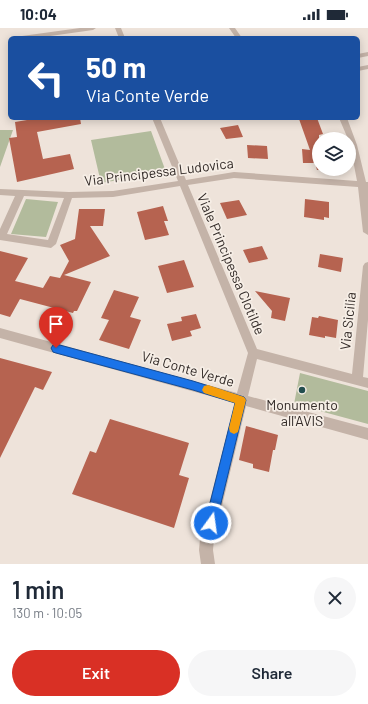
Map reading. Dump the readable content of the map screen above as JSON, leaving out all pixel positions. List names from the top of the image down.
{
  "streets": {
    "street": [
      "Via Principessa Ludovica",
      "Viale Principessa Clotilde",
      "Via Sicilia",
      "Via Conte Verde"
    ]
  },
  "crossings": [
    ["Via Principessa Ludovica", "Viale Principessa Clotilde"]
  ],
  "places": ["Monumento all'AVIS"],
  "page": {
    "status": "10:04",
    "turn": ["50 m", "Via Conte Verde"],
    "heading": ["1 min", "130 m · 10:05"],
    "buttons": ["Exit", "Share"]
  }
}
